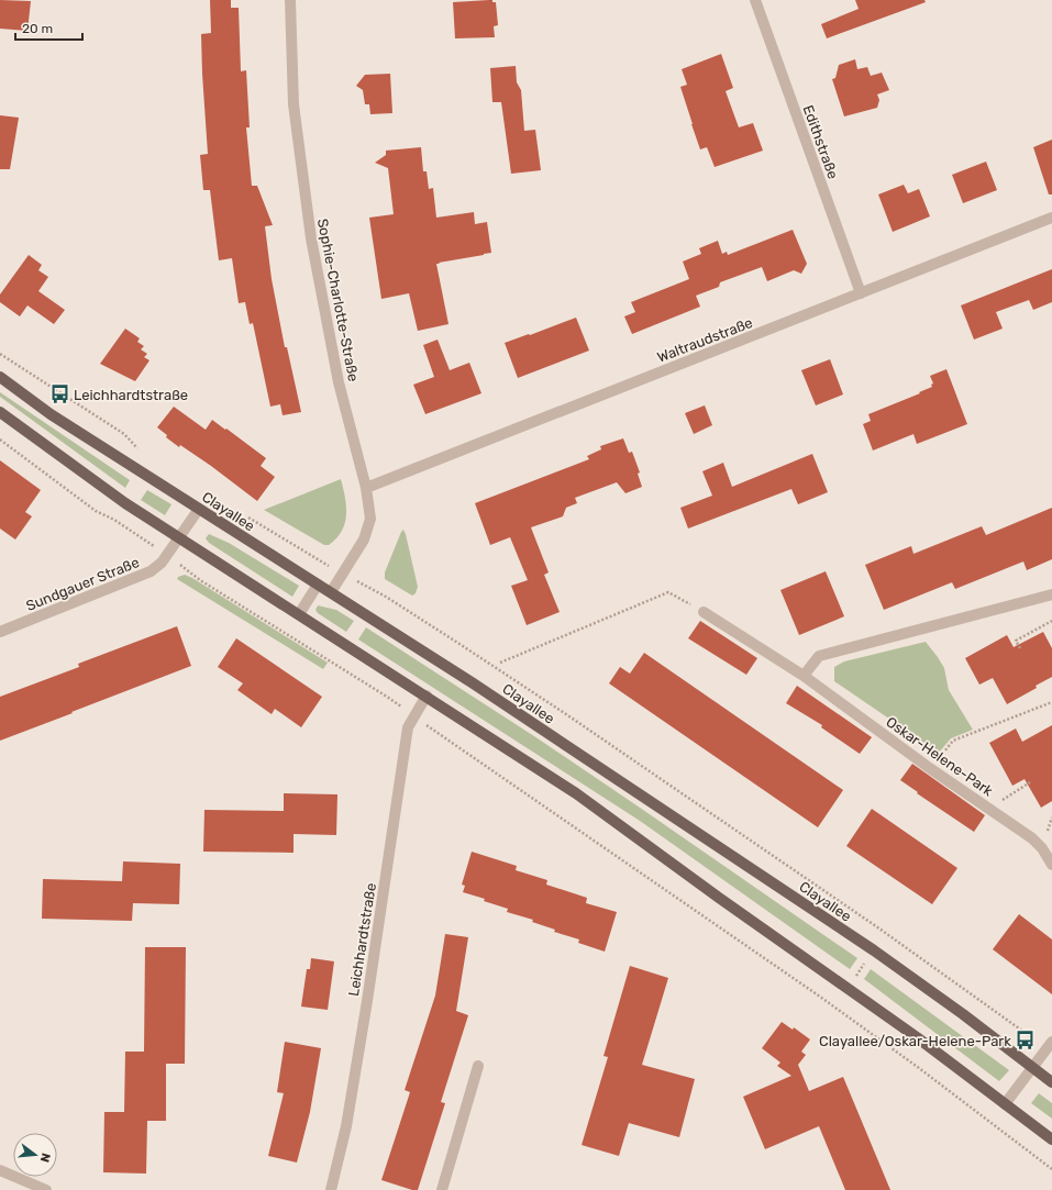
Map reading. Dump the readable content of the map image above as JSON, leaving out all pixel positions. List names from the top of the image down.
{
  "streets": {
    "main road": ["Clayallee"],
    "street": [
      "Edithstraße",
      "Sophie-Charlotte-Straße",
      "Waltraudstraße",
      "Sundgauer Straße",
      "Oskar-Helene-Park",
      "Leichhardtstraße"
    ]
  },
  "crossings": [
    ["Edithstraße", "Waltraudstraße"],
    ["Sophie-Charlotte-Straße", "Waltraudstraße"],
    ["Sophie-Charlotte-Straße", "Clayallee"],
    ["Clayallee", "Sundgauer Straße"]
  ],
  "places": {
    "bus stop": ["Leichhardtstraße", "Clayallee/Oskar-Helene-Park"]
  },
  "scale_bar": "20 m",
  "north": "right"
}
